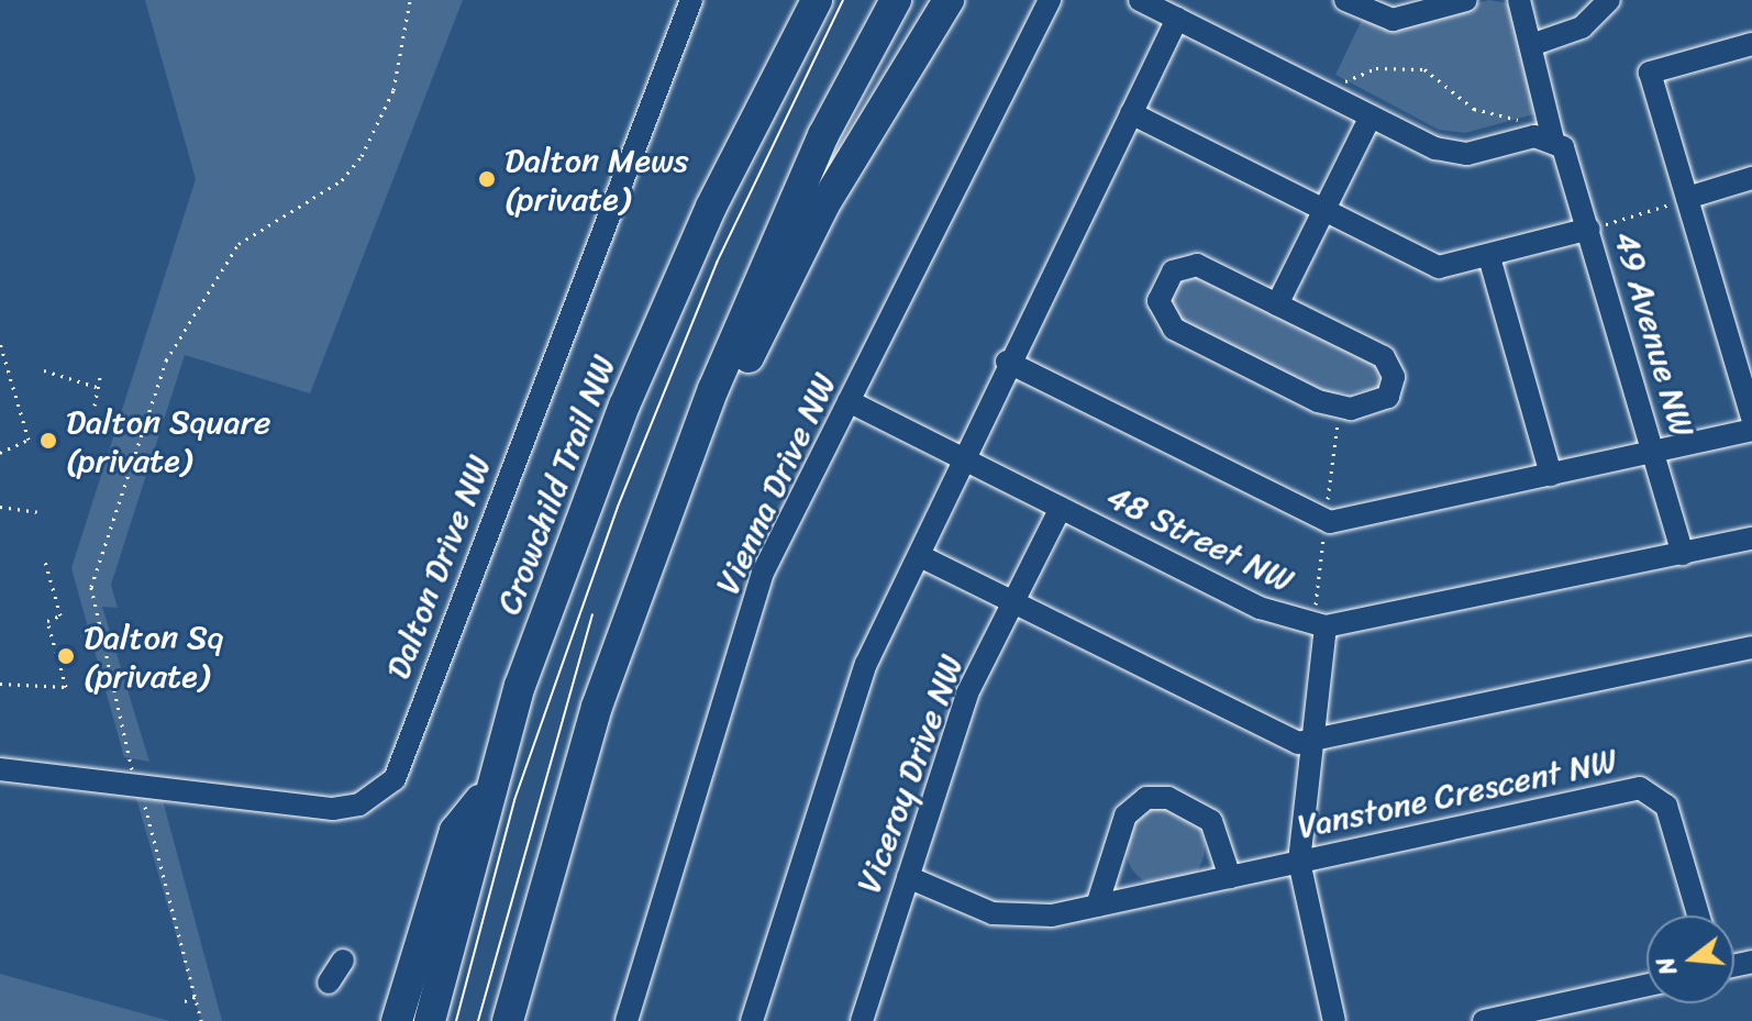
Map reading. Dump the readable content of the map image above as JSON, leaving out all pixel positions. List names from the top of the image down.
{
  "streets": {
    "highway": ["Crowchild Trail NW"],
    "street": [
      "49 Avenue NW",
      "Vienna Drive NW",
      "48 Street NW",
      "Dalton Drive NW",
      "Viceroy Drive NW",
      "Vanstone Crescent NW"
    ]
  },
  "crossings": [
    ["49 Avenue NW", "48 Street NW"],
    ["Vienna Drive NW", "48 Street NW"],
    ["48 Street NW", "Viceroy Drive NW"],
    ["Viceroy Drive NW", "Vanstone Crescent NW"]
  ],
  "places": ["Dalton Mews (private)", "Dalton Square (private)", "Dalton Sq (private)"],
  "north": "left"
}
